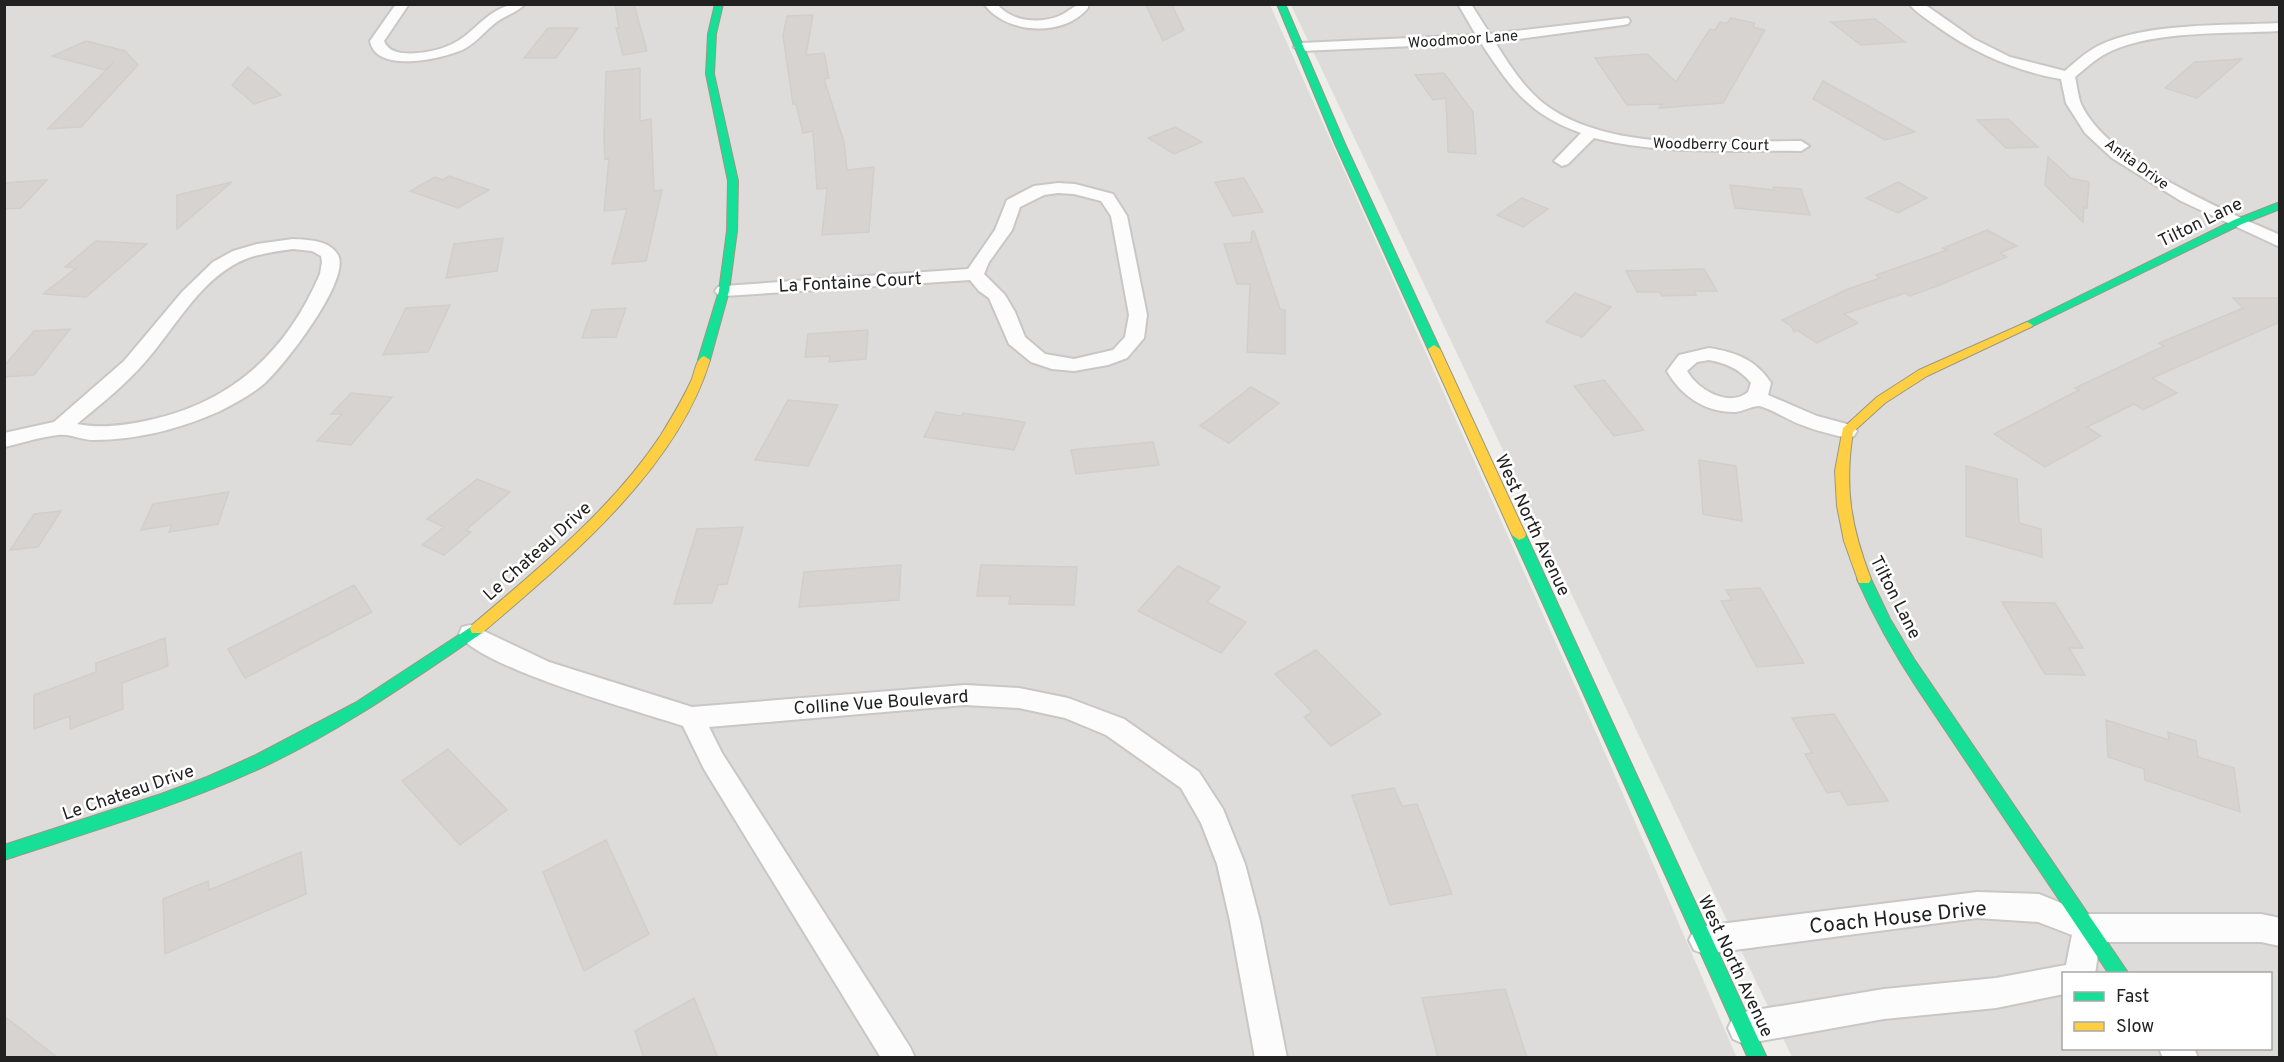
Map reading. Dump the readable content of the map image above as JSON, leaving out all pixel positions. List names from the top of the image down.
{
  "streets": {
    "street": [
      "Woodmoor Lane",
      "Woodberry Court",
      "Anita Drive",
      "Tilton Lane",
      "La Fontaine Court",
      "West North Avenue",
      "Le Chateau Drive",
      "Colline Vue Boulevard",
      "Coach House Drive"
    ]
  },
  "crossings": [
    ["Woodmoor Lane", "Woodberry Court"],
    ["Woodmoor Lane", "West North Avenue"],
    ["Anita Drive", "Tilton Lane"],
    ["Tilton Lane", "Coach House Drive"],
    ["La Fontaine Court", "Le Chateau Drive"],
    ["West North Avenue", "Coach House Drive"],
    ["Le Chateau Drive", "Colline Vue Boulevard"]
  ],
  "legend": ["Fast", "Slow"]
}
